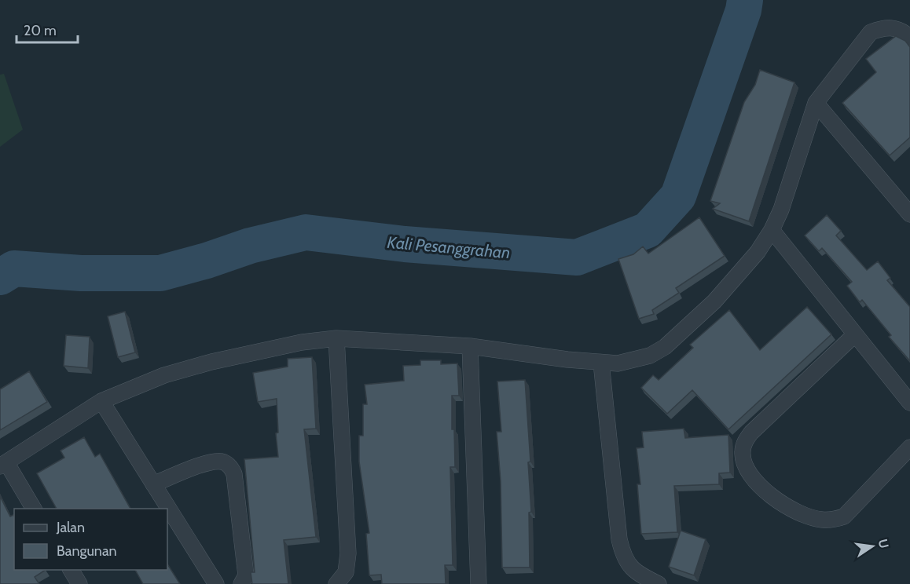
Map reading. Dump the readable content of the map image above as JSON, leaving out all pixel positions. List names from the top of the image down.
{
  "water": ["Kali Pesanggrahan"],
  "legend": ["Jalan", "Bangunan"],
  "scale_bar": "20 m",
  "north": "right"
}
